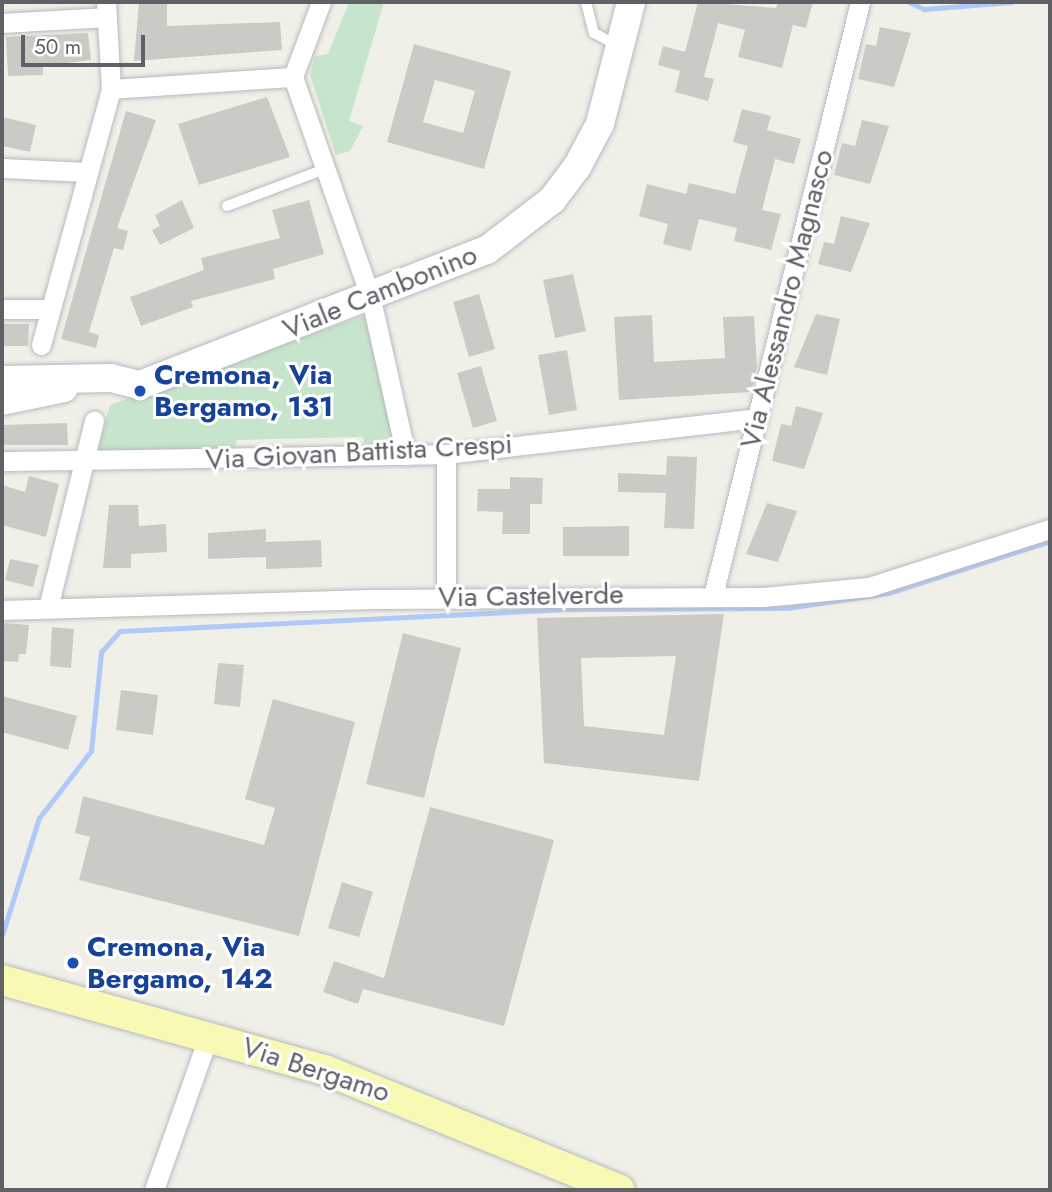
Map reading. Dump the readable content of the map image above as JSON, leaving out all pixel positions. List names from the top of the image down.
{
  "streets": {
    "main road": ["Via Bergamo"],
    "street": [
      "Viale Cambonino",
      "Via Alessandro Magnasco",
      "Via Giovan Battista Crespi",
      "Via Castelverde"
    ]
  },
  "crossings": [
    ["Via Alessandro Magnasco", "Via Giovan Battista Crespi"],
    ["Via Alessandro Magnasco", "Via Castelverde"]
  ],
  "places": ["Cremona, Via Bergamo, 131", "Cremona, Via Bergamo, 142"],
  "scale_bar": "50 m"
}
